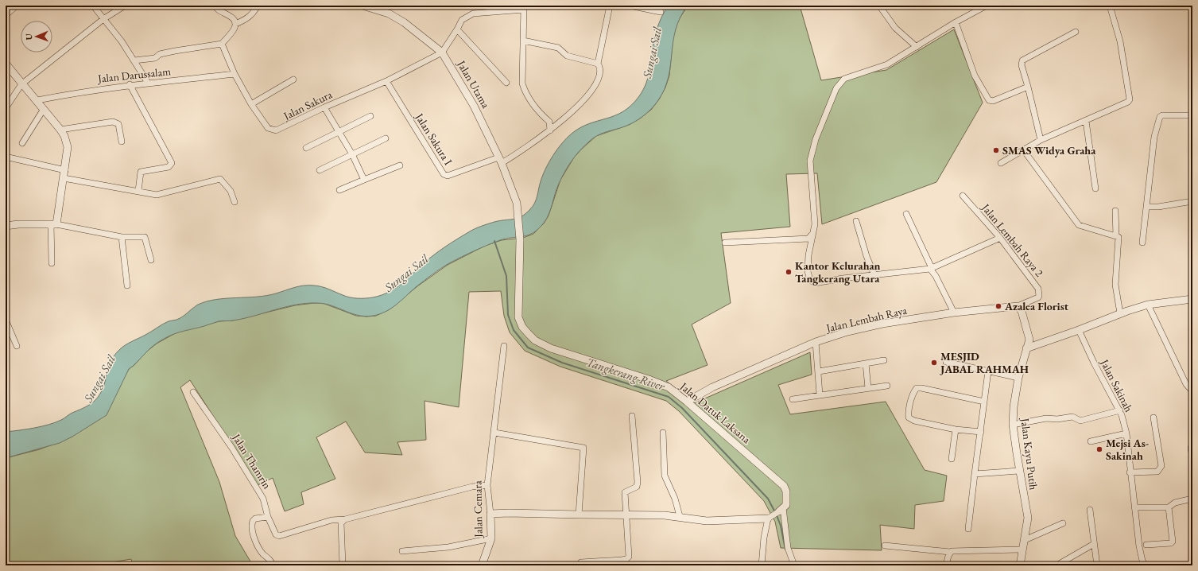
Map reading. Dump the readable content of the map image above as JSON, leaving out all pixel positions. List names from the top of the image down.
{
  "streets": {
    "street": [
      "Jalan Darussalam",
      "Jalan Utama",
      "Jalan Sakura",
      "Jalan Sakura I",
      "Jalan Lembah Raya 2",
      "Jalan Lembah Raya",
      "Jalan Sakinah",
      "Jalan Datuk Laksana",
      "Jalan Kayu Putih",
      "Jalan Thamrin",
      "Jalan Cemara"
    ]
  },
  "crossings": [
    ["Jalan Darussalam", "Jalan Sakura"],
    ["Jalan Utama", "Jalan Sakura"],
    ["Jalan Utama", "Jalan Sakura I"],
    ["Jalan Utama", "Jalan Datuk Laksana"],
    ["Jalan Sakura", "Jalan Sakura I"],
    ["Jalan Lembah Raya 2", "Jalan Lembah Raya"],
    ["Jalan Lembah Raya", "Jalan Datuk Laksana"],
    ["Jalan Thamrin", "Jalan Cemara"]
  ],
  "water": ["Sungai Sail", "Tangkerang River"],
  "places": [
    "SMAS Widya Graha",
    "Kantor Kelurahan Tangkerang Utara",
    "Azalea Florist",
    "MESJID JABAL RAHMAH",
    "Mejsi As- Sakinah"
  ],
  "north": "left"
}
